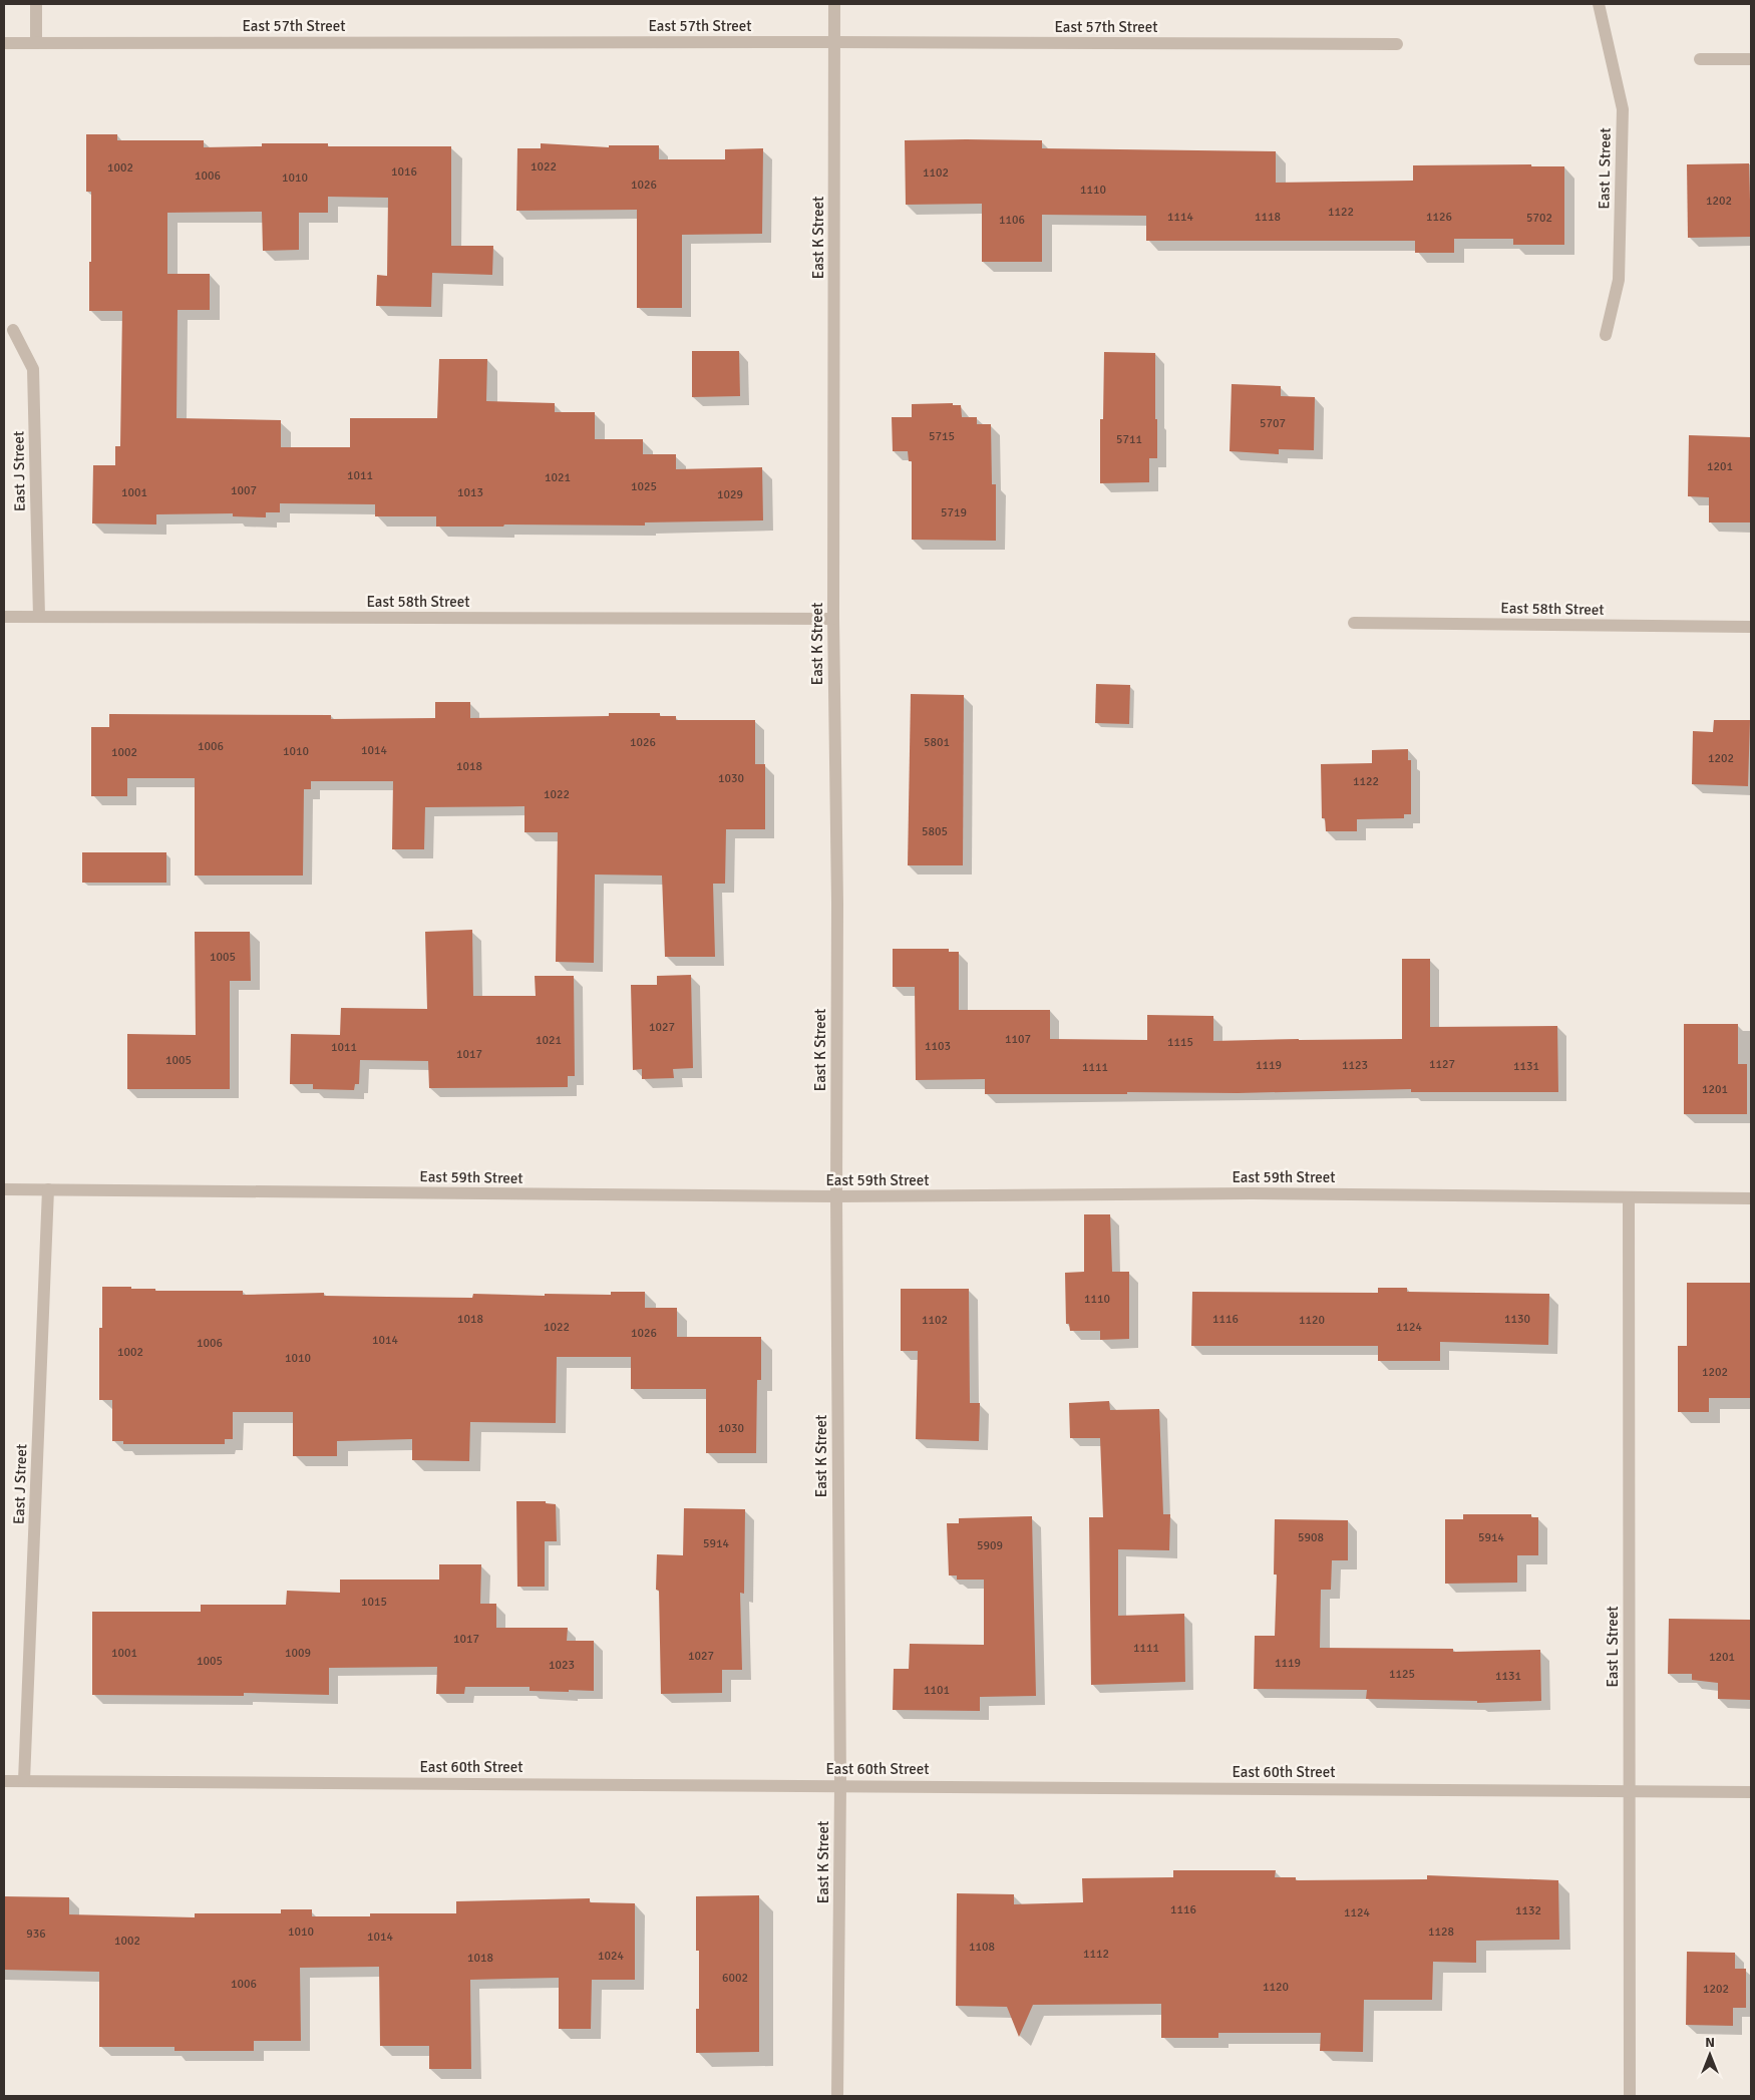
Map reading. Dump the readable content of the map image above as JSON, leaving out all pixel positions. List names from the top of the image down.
{
  "streets": {
    "street": [
      "East 57th Street",
      "East L Street",
      "East K Street",
      "East J Street",
      "East 58th Street",
      "East 59th Street",
      "East 60th Street"
    ]
  },
  "crossings": [
    ["East 57th Street", "East K Street"],
    ["East L Street", "East 59th Street"],
    ["East L Street", "East 60th Street"],
    ["East K Street", "East 58th Street"],
    ["East K Street", "East 59th Street"],
    ["East K Street", "East 60th Street"],
    ["East J Street", "East 58th Street"],
    ["East J Street", "East 59th Street"],
    ["East J Street", "East 60th Street"]
  ],
  "house_numbers": [
    "1022",
    "1002",
    "1016",
    "1102",
    "1006",
    "1010",
    "1026",
    "1110",
    "1202",
    "1122",
    "1114",
    "1118",
    "1126",
    "5702",
    "1106",
    "5707",
    "5715",
    "5711",
    "1201",
    "1011",
    "1021",
    "1025",
    "1007",
    "1001",
    "1013",
    "1029",
    "5719",
    "1026",
    "5801",
    "1006",
    "1014",
    "1010",
    "1002",
    "1202",
    "1018",
    "1030",
    "1122",
    "1022",
    "5805",
    "1005",
    "1027",
    "1107",
    "1021",
    "1115",
    "1103",
    "1011",
    "1017",
    "1005",
    "1127",
    "1119",
    "1123",
    "1131",
    "1111",
    "1201",
    "1110",
    "1018",
    "1116",
    "1130",
    "1102",
    "1120",
    "1022",
    "1124",
    "1026",
    "1014",
    "1006",
    "1002",
    "1010",
    "1202",
    "1030",
    "5908",
    "5914",
    "5914",
    "5909",
    "1015",
    "1017",
    "1111",
    "1001",
    "1009",
    "1027",
    "1201",
    "1005",
    "1119",
    "1023",
    "1125",
    "1131",
    "1101",
    "1116",
    "1132",
    "1124",
    "1010",
    "1128",
    "936",
    "1014",
    "1002",
    "1108",
    "1112",
    "1024",
    "1018",
    "6002",
    "1006",
    "1120",
    "1202"
  ],
  "north": "top"
}
